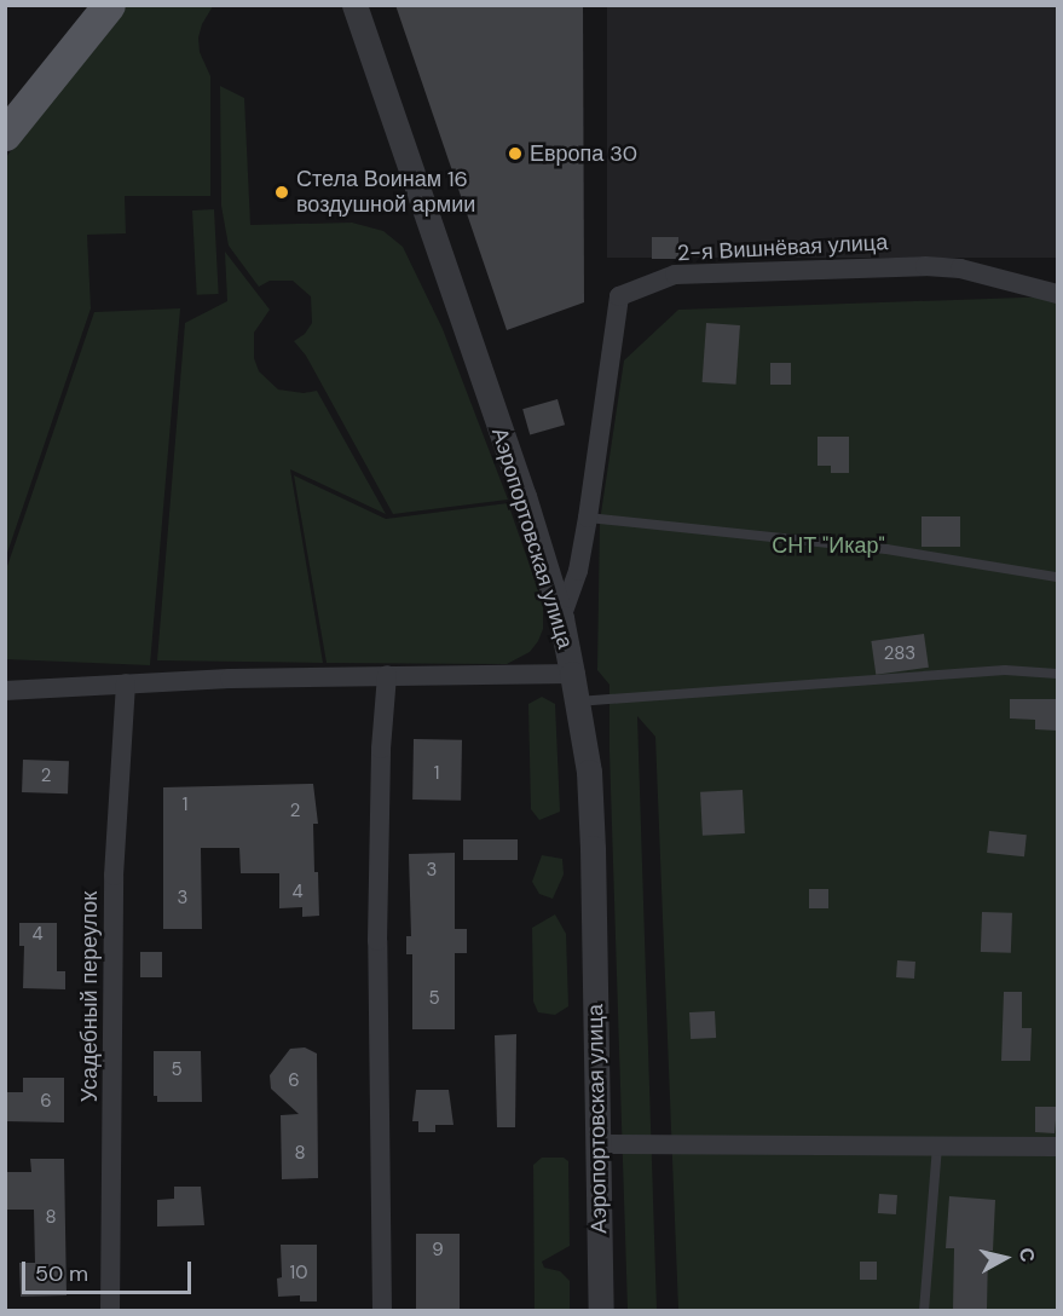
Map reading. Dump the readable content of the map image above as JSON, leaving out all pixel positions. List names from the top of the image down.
{
  "streets": {
    "street": ["2-я Вишнёвая улица", "Аэропортовская улица", "Усадебный переулок"]
  },
  "crossings": [
    ["2-я Вишнёвая улица", "Аэропортовская улица"]
  ],
  "parks": ["СНТ \"Икар\""],
  "places": ["Европа 30", "Стела Воинам 16 воздушной армии"],
  "house_numbers": [
    "283",
    "1",
    "2",
    "1",
    "2",
    "3",
    "4",
    "3",
    "4",
    "5",
    "5",
    "6",
    "6",
    "8",
    "8",
    "9",
    "10"
  ],
  "scale_bar": "50 m",
  "north": "right"
}
